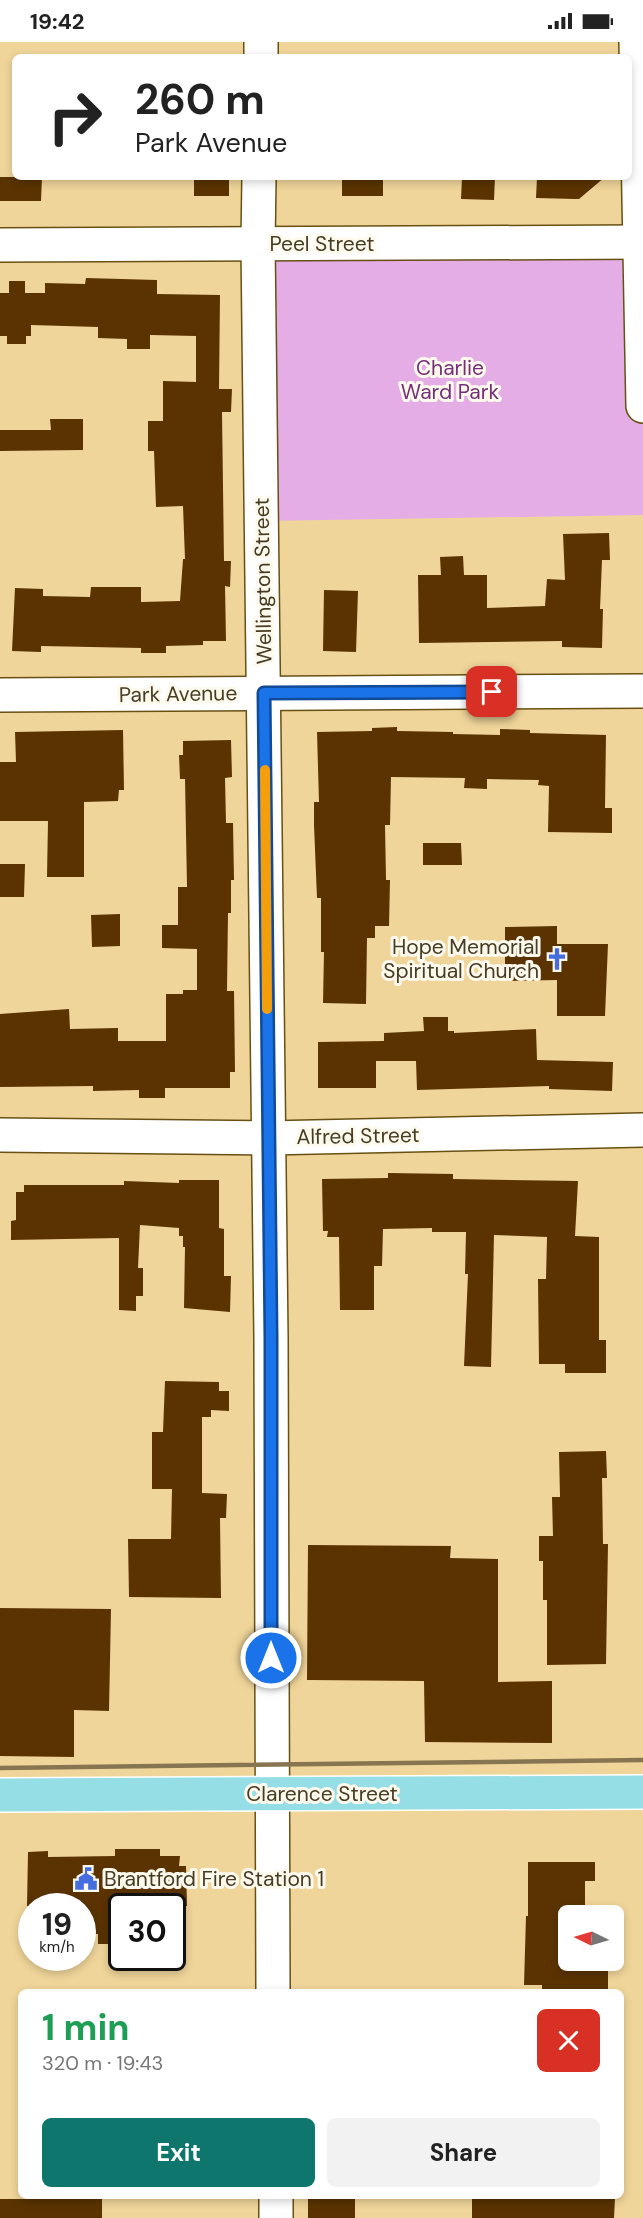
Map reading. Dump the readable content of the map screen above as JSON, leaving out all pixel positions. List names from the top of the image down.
{
  "streets": {
    "main road": ["Clarence Street"],
    "street": [
      "Peel Street",
      "Wellington Street",
      "Park Avenue",
      "Alfred Street"
    ]
  },
  "crossings": [
    ["Peel Street", "Wellington Street"],
    ["Wellington Street", "Park Avenue"],
    ["Wellington Street", "Alfred Street"],
    ["Wellington Street", "Clarence Street"]
  ],
  "parks": ["Charlie Ward Park"],
  "places": {
    "church": ["Hope Memorial Spiritual Church"],
    "public building": ["Brantford Fire Station 1"]
  },
  "north": "left",
  "page": {
    "status": "19:42",
    "turn": ["260 m", "Park Avenue"],
    "speed": "19 km/h",
    "limit": "30",
    "heading": ["1 min", "320 m · 19:43"],
    "buttons": ["Exit", "Share"]
  }
}
